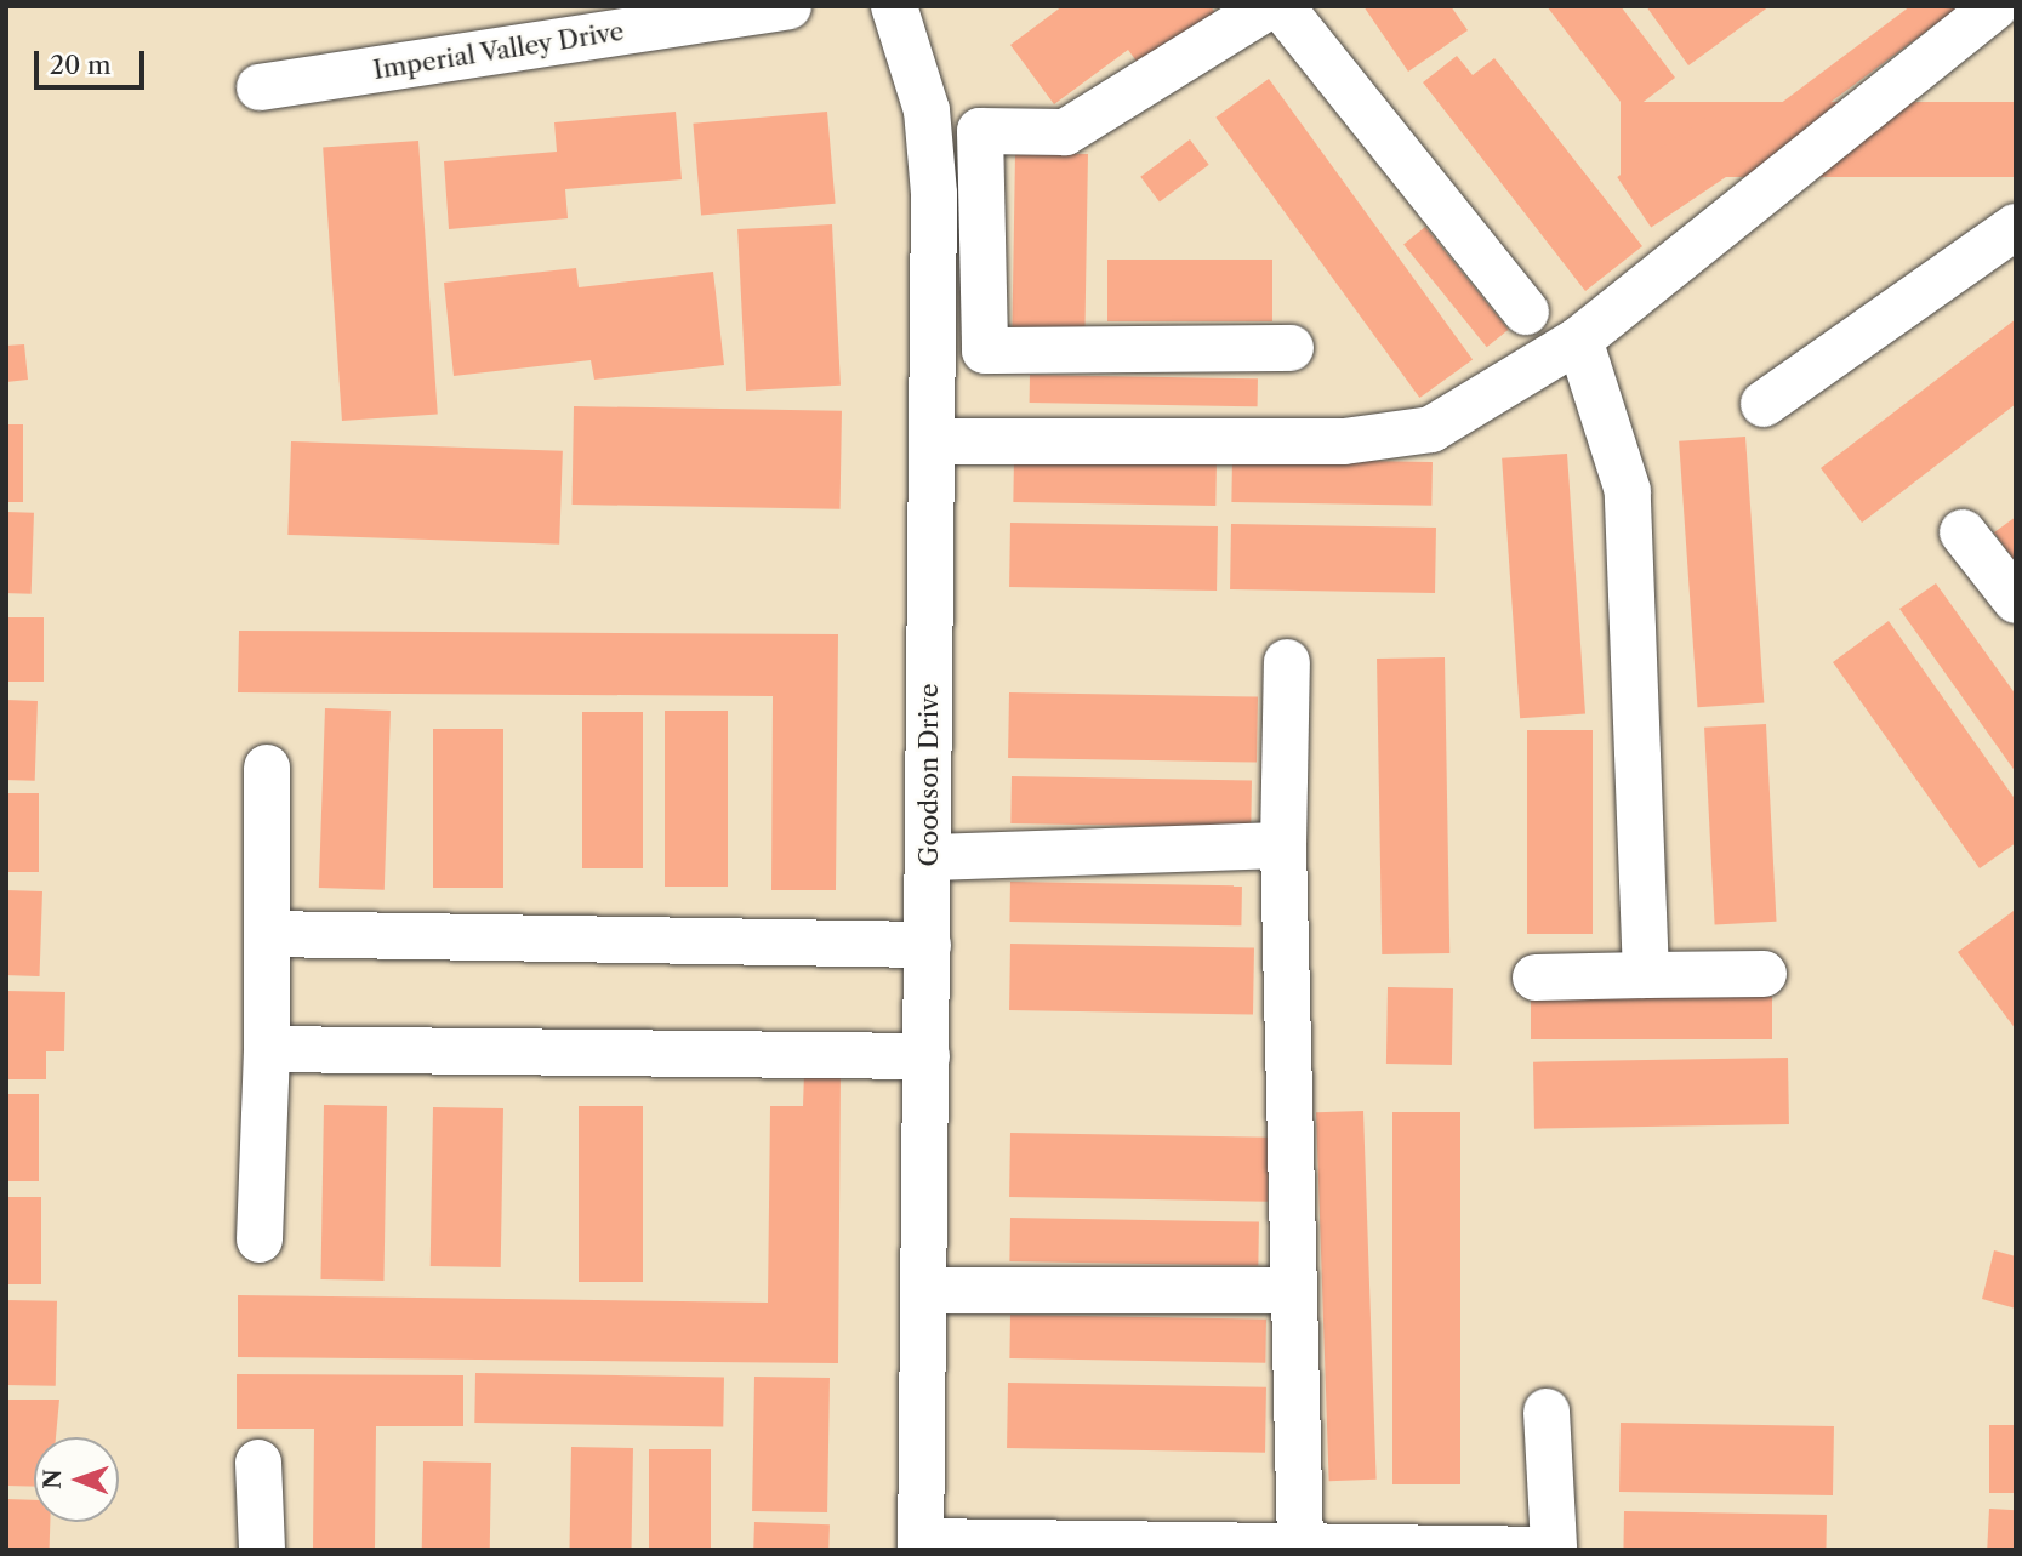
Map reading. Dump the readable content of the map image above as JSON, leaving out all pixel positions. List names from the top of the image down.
{
  "streets": {
    "street": ["Imperial Valley Drive", "Goodson Drive"]
  },
  "scale_bar": "20 m",
  "north": "left"
}
